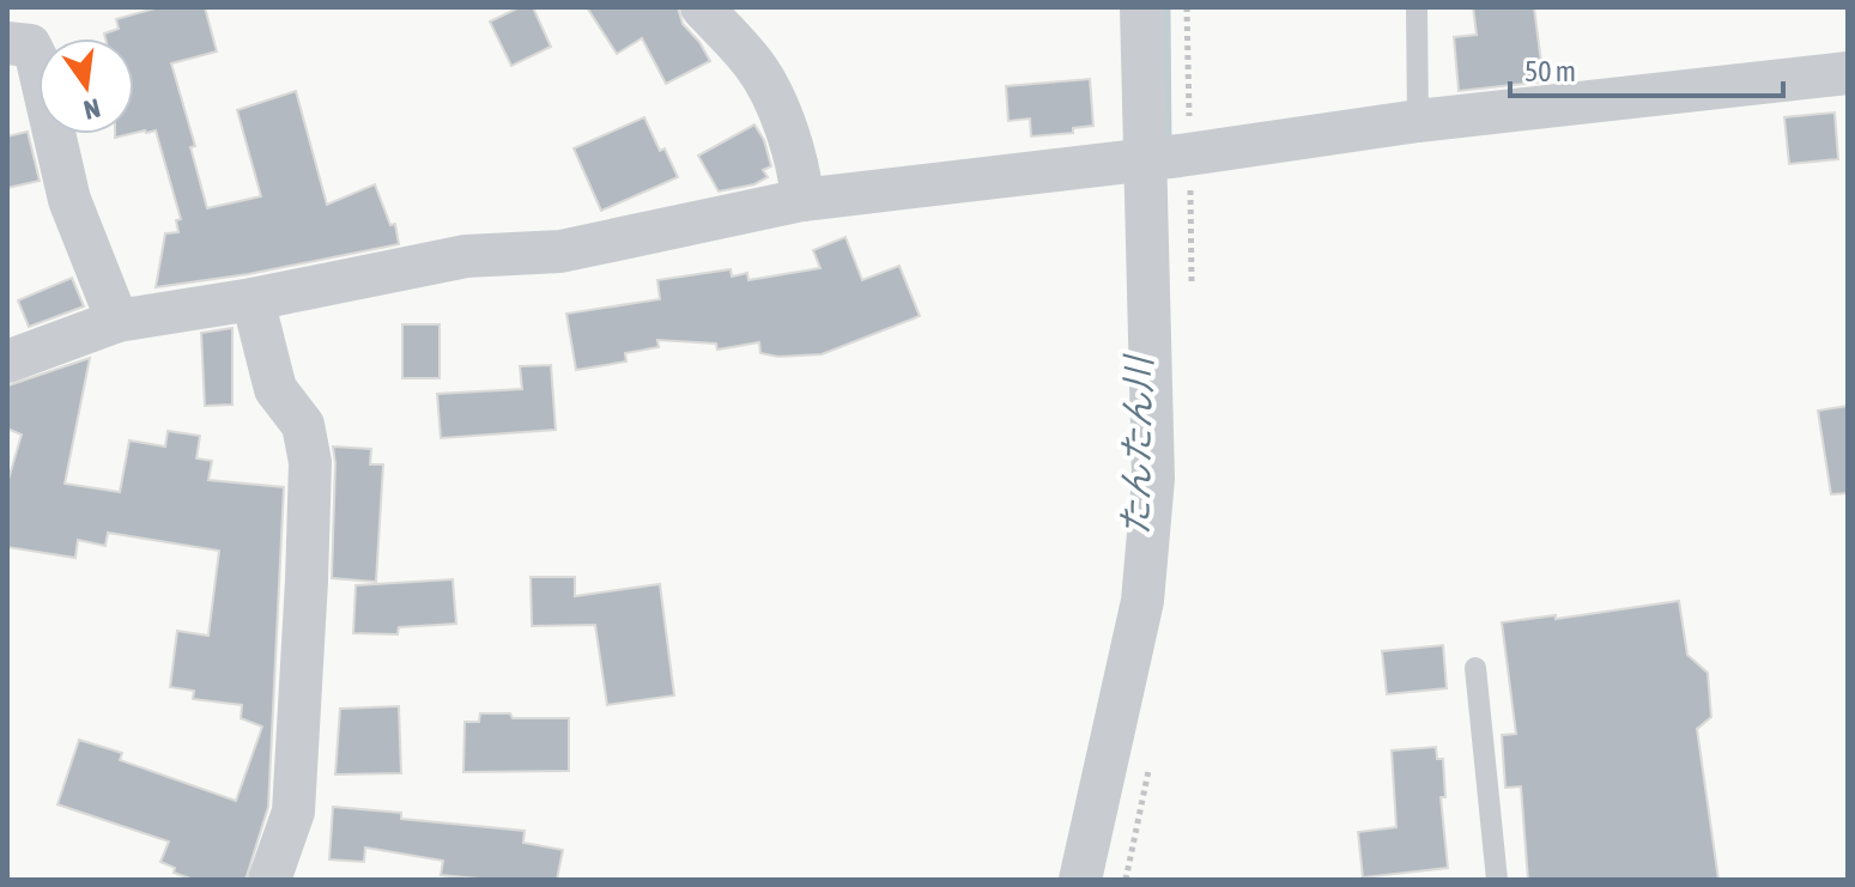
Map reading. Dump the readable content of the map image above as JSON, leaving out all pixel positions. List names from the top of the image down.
{
  "water": ["たんたん川"],
  "scale_bar": "50 m",
  "north": "bottom"
}
